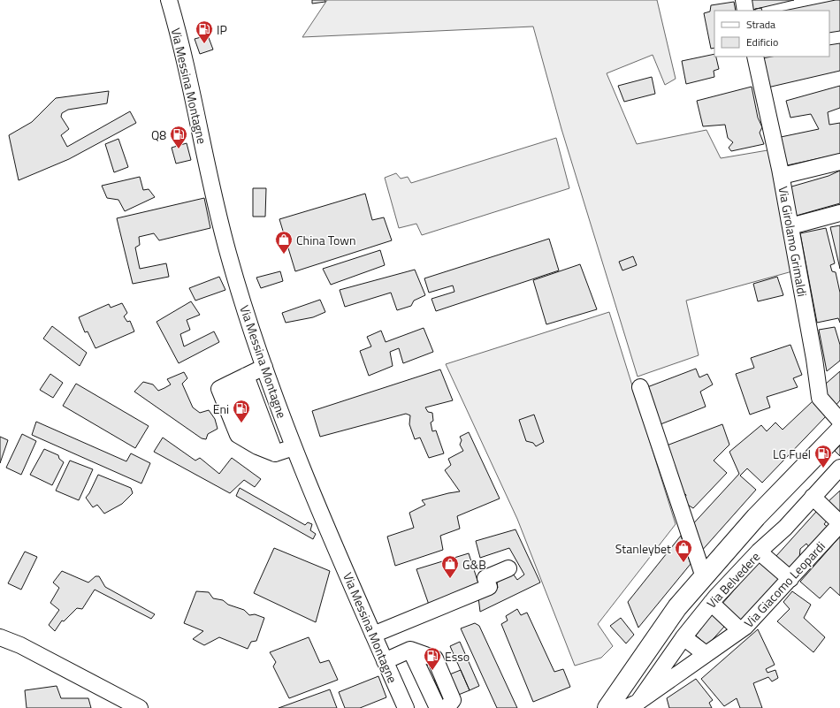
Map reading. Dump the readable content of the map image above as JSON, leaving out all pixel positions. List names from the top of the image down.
{
  "streets": {
    "street": [
      "Via Messina Montagne",
      "Via Girolamo Grimaldi",
      "Via Belvedere",
      "Via Giacomo Leopardi"
    ]
  },
  "crossings": [
    ["Via Belvedere", "Via Giacomo Leopardi"]
  ],
  "places": {
    "fuel station": [
      "IP",
      "Q8",
      "Eni",
      "LG Fuel",
      "Esso"
    ],
    "shop": ["China Town", "Stanleybet", "G&B"]
  },
  "legend": ["Strada", "Edificio"]
}
